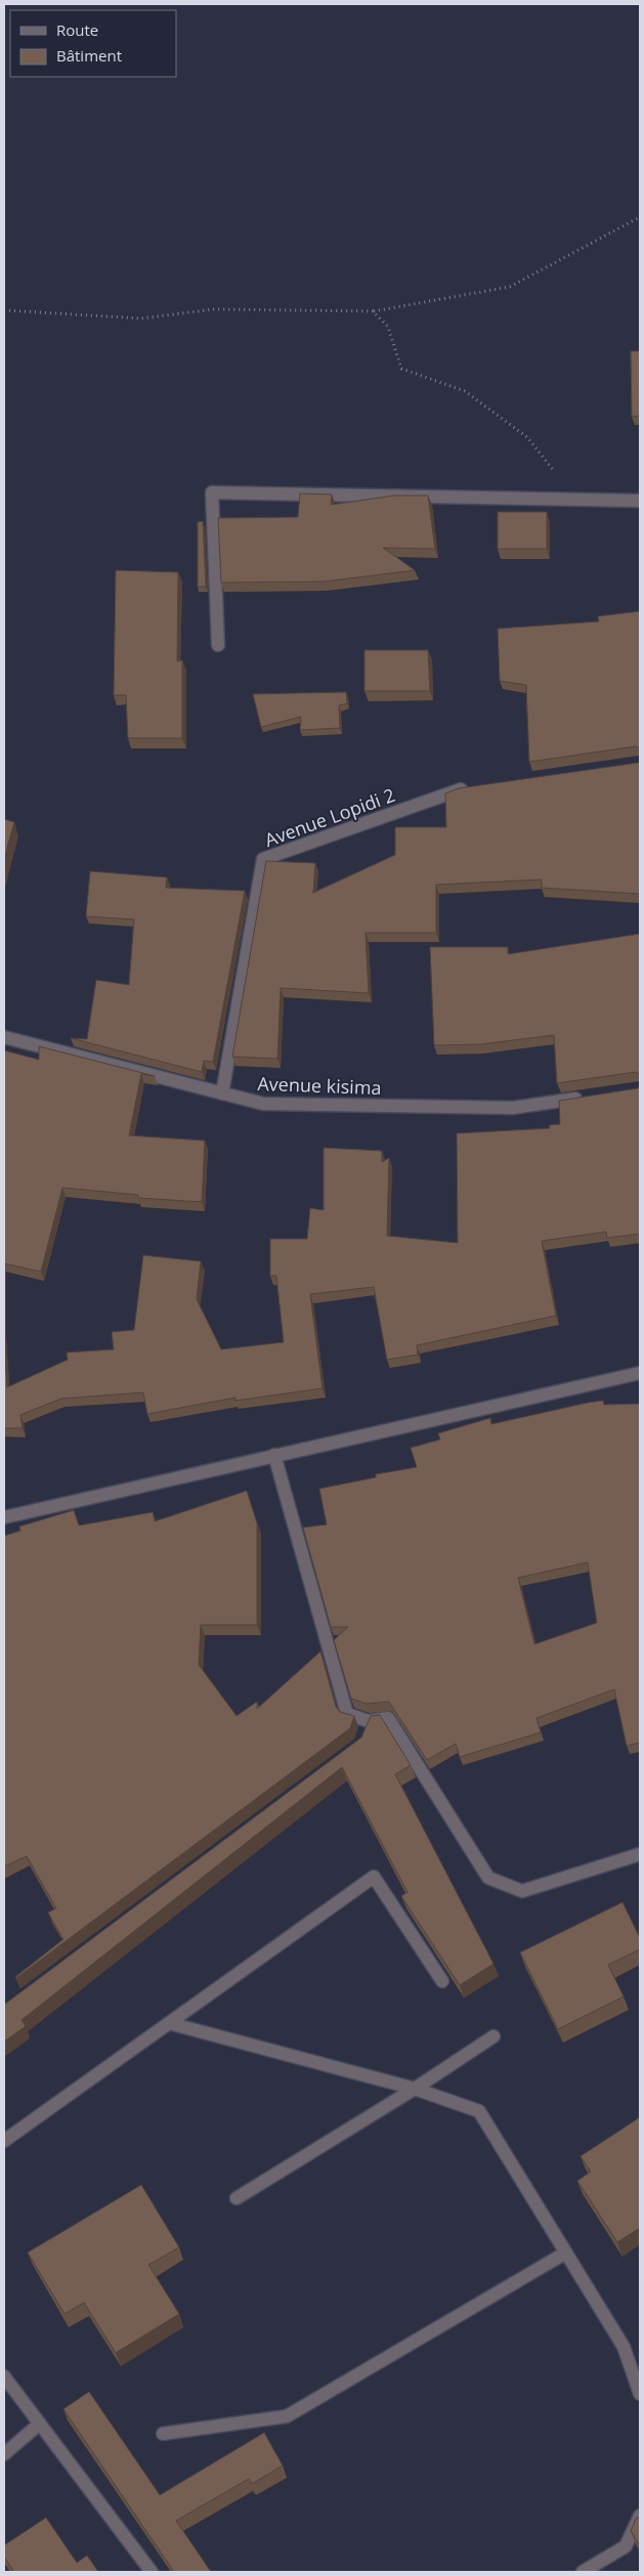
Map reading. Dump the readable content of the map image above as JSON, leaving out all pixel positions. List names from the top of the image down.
{
  "streets": {
    "street": ["Avenue Lopidi 2", "Avenue kisima"]
  },
  "crossings": [
    ["Avenue Lopidi 2", "Avenue kisima"]
  ],
  "legend": ["Route", "Bâtiment"]
}
